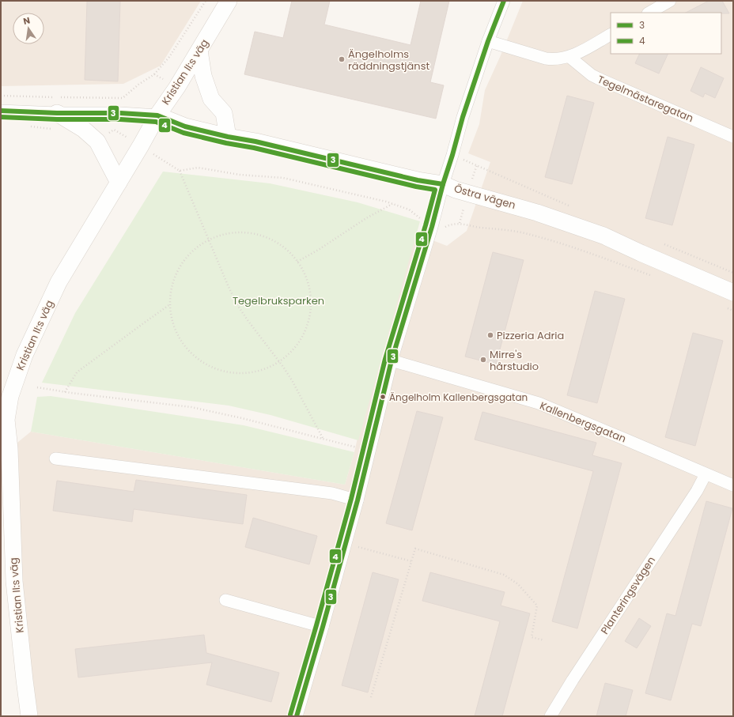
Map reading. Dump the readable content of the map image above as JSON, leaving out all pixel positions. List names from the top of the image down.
{
  "streets": {
    "main road": ["Kristian II:s väg", "Östra vägen"],
    "street": ["Tegelmästaregatan", "Kallenbergsgatan", "Planteringsvägen"]
  },
  "crossings": [
    ["Kristian II:s väg", "Östra vägen"],
    ["Kallenbergsgatan", "Planteringsvägen"]
  ],
  "parks": ["Tegelbruksparken"],
  "places": [
    "Ängelholms räddningstjänst",
    "Pizzeria Adria",
    "Mirre's hårstudio",
    "Ängelholm Kallenbergsgatan"
  ],
  "lines": ["transit line 3", "transit line 4"],
  "legend": ["3", "4"],
  "north": "top"
}
